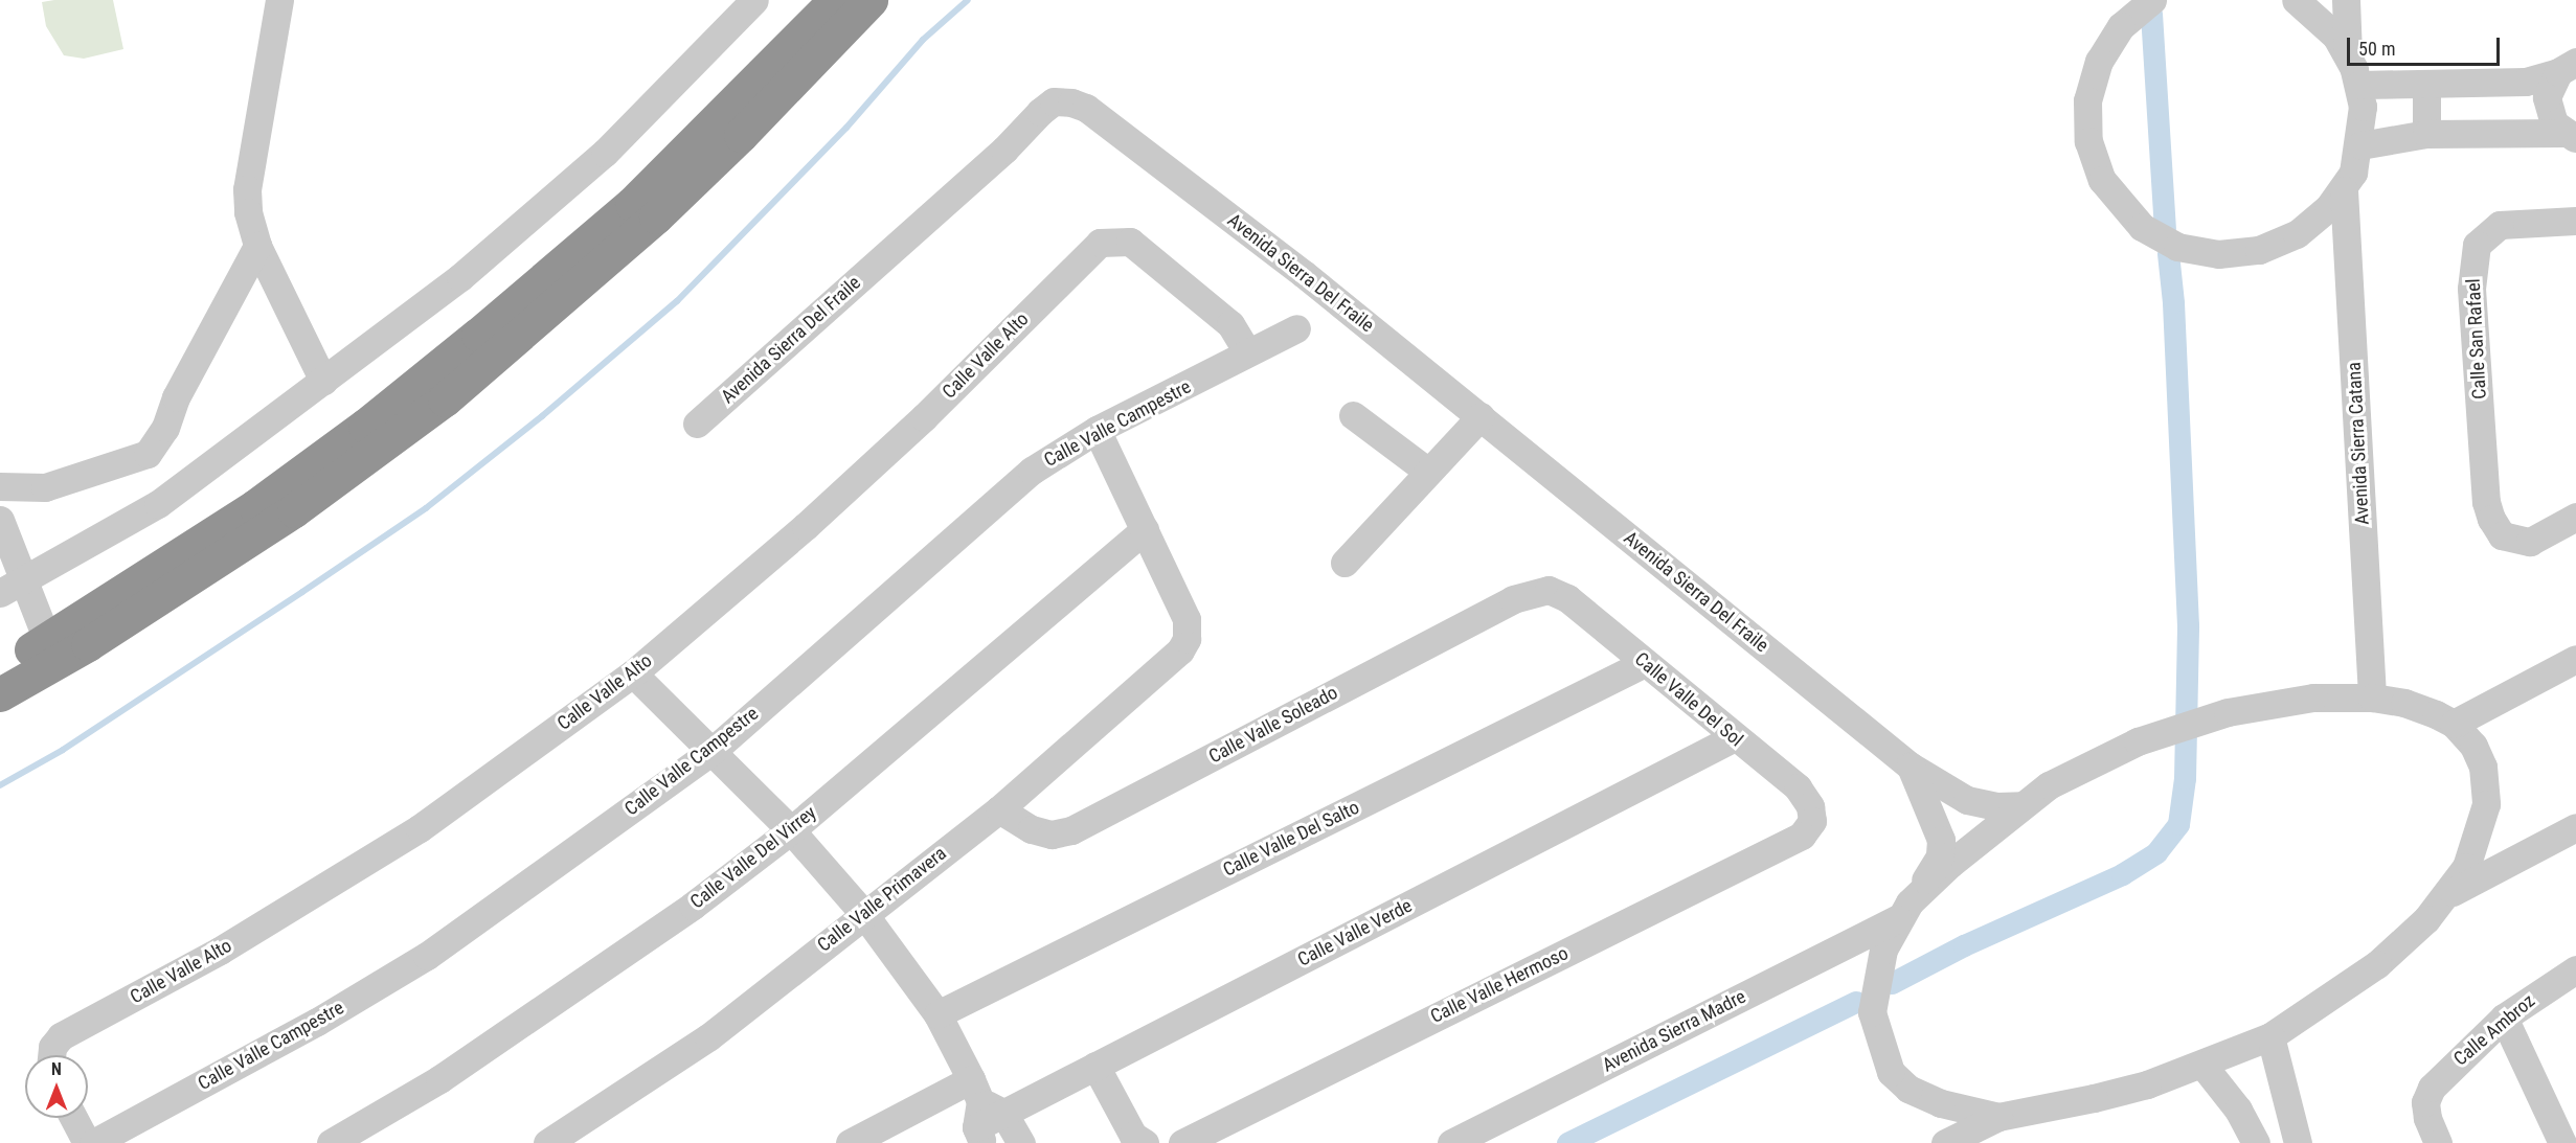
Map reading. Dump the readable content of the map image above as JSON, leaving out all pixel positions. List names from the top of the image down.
{
  "streets": {
    "street": [
      "Avenida Sierra Del Fraile",
      "Calle San Rafael",
      "Calle Valle Alto",
      "Calle Valle Campestre",
      "Avenida Sierra Catana",
      "Calle Valle Del Sol",
      "Calle Valle Soleado",
      "Calle Valle Del Salto",
      "Calle Valle Del Virrey",
      "Calle Valle Primavera",
      "Calle Valle Verde",
      "Calle Valle Hermoso",
      "Calle Ambroz",
      "Avenida Sierra Madre"
    ]
  },
  "crossings": [
    ["Avenida Sierra Del Fraile", "Avenida Sierra Madre"],
    ["Calle Valle Alto", "Calle Valle Campestre"],
    ["Calle Valle Del Sol", "Calle Valle Soleado"],
    ["Calle Valle Del Sol", "Calle Valle Del Salto"],
    ["Calle Valle Del Sol", "Calle Valle Verde"],
    ["Calle Valle Del Sol", "Calle Valle Hermoso"],
    ["Calle Valle Soleado", "Calle Valle Primavera"],
    ["Calle Valle Del Virrey", "Calle Valle Primavera"]
  ],
  "scale_bar": "50 m",
  "north": "top"
}
